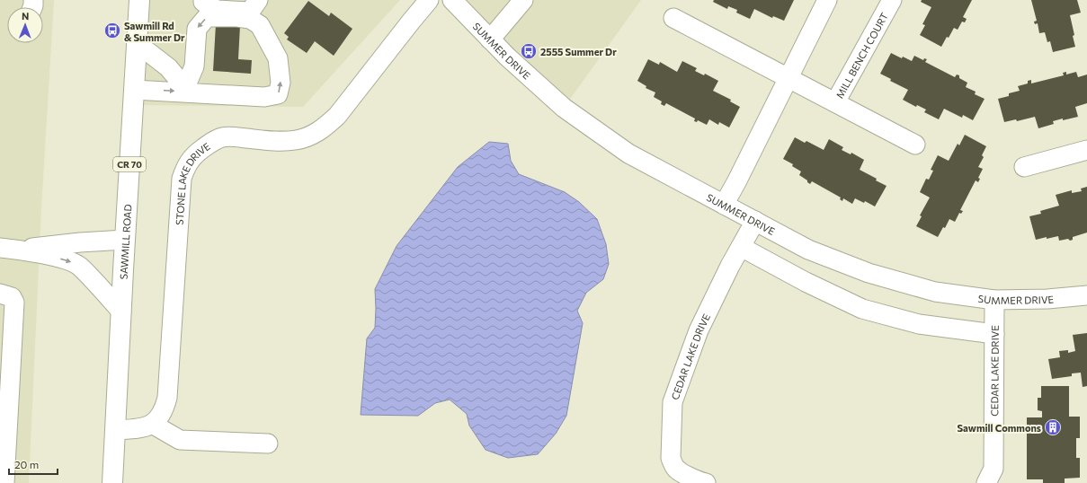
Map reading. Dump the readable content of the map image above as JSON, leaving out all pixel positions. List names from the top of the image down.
{
  "streets": {
    "main road": ["CR 70", "SAWMILL ROAD"],
    "street": [
      "SUMMER DRIVE",
      "MILL BENCH COURT",
      "STONE LAKE DRIVE",
      "CEDAR LAKE DRIVE"
    ]
  },
  "crossings": [
    ["SUMMER DRIVE", "CEDAR LAKE DRIVE"]
  ],
  "places": {
    "bus stop": ["Sawmill Rd & Summer Dr", "2555 Summer Dr"],
    "building": ["Sawmill Commons"]
  },
  "scale_bar": "20 m",
  "north": "top"
}
